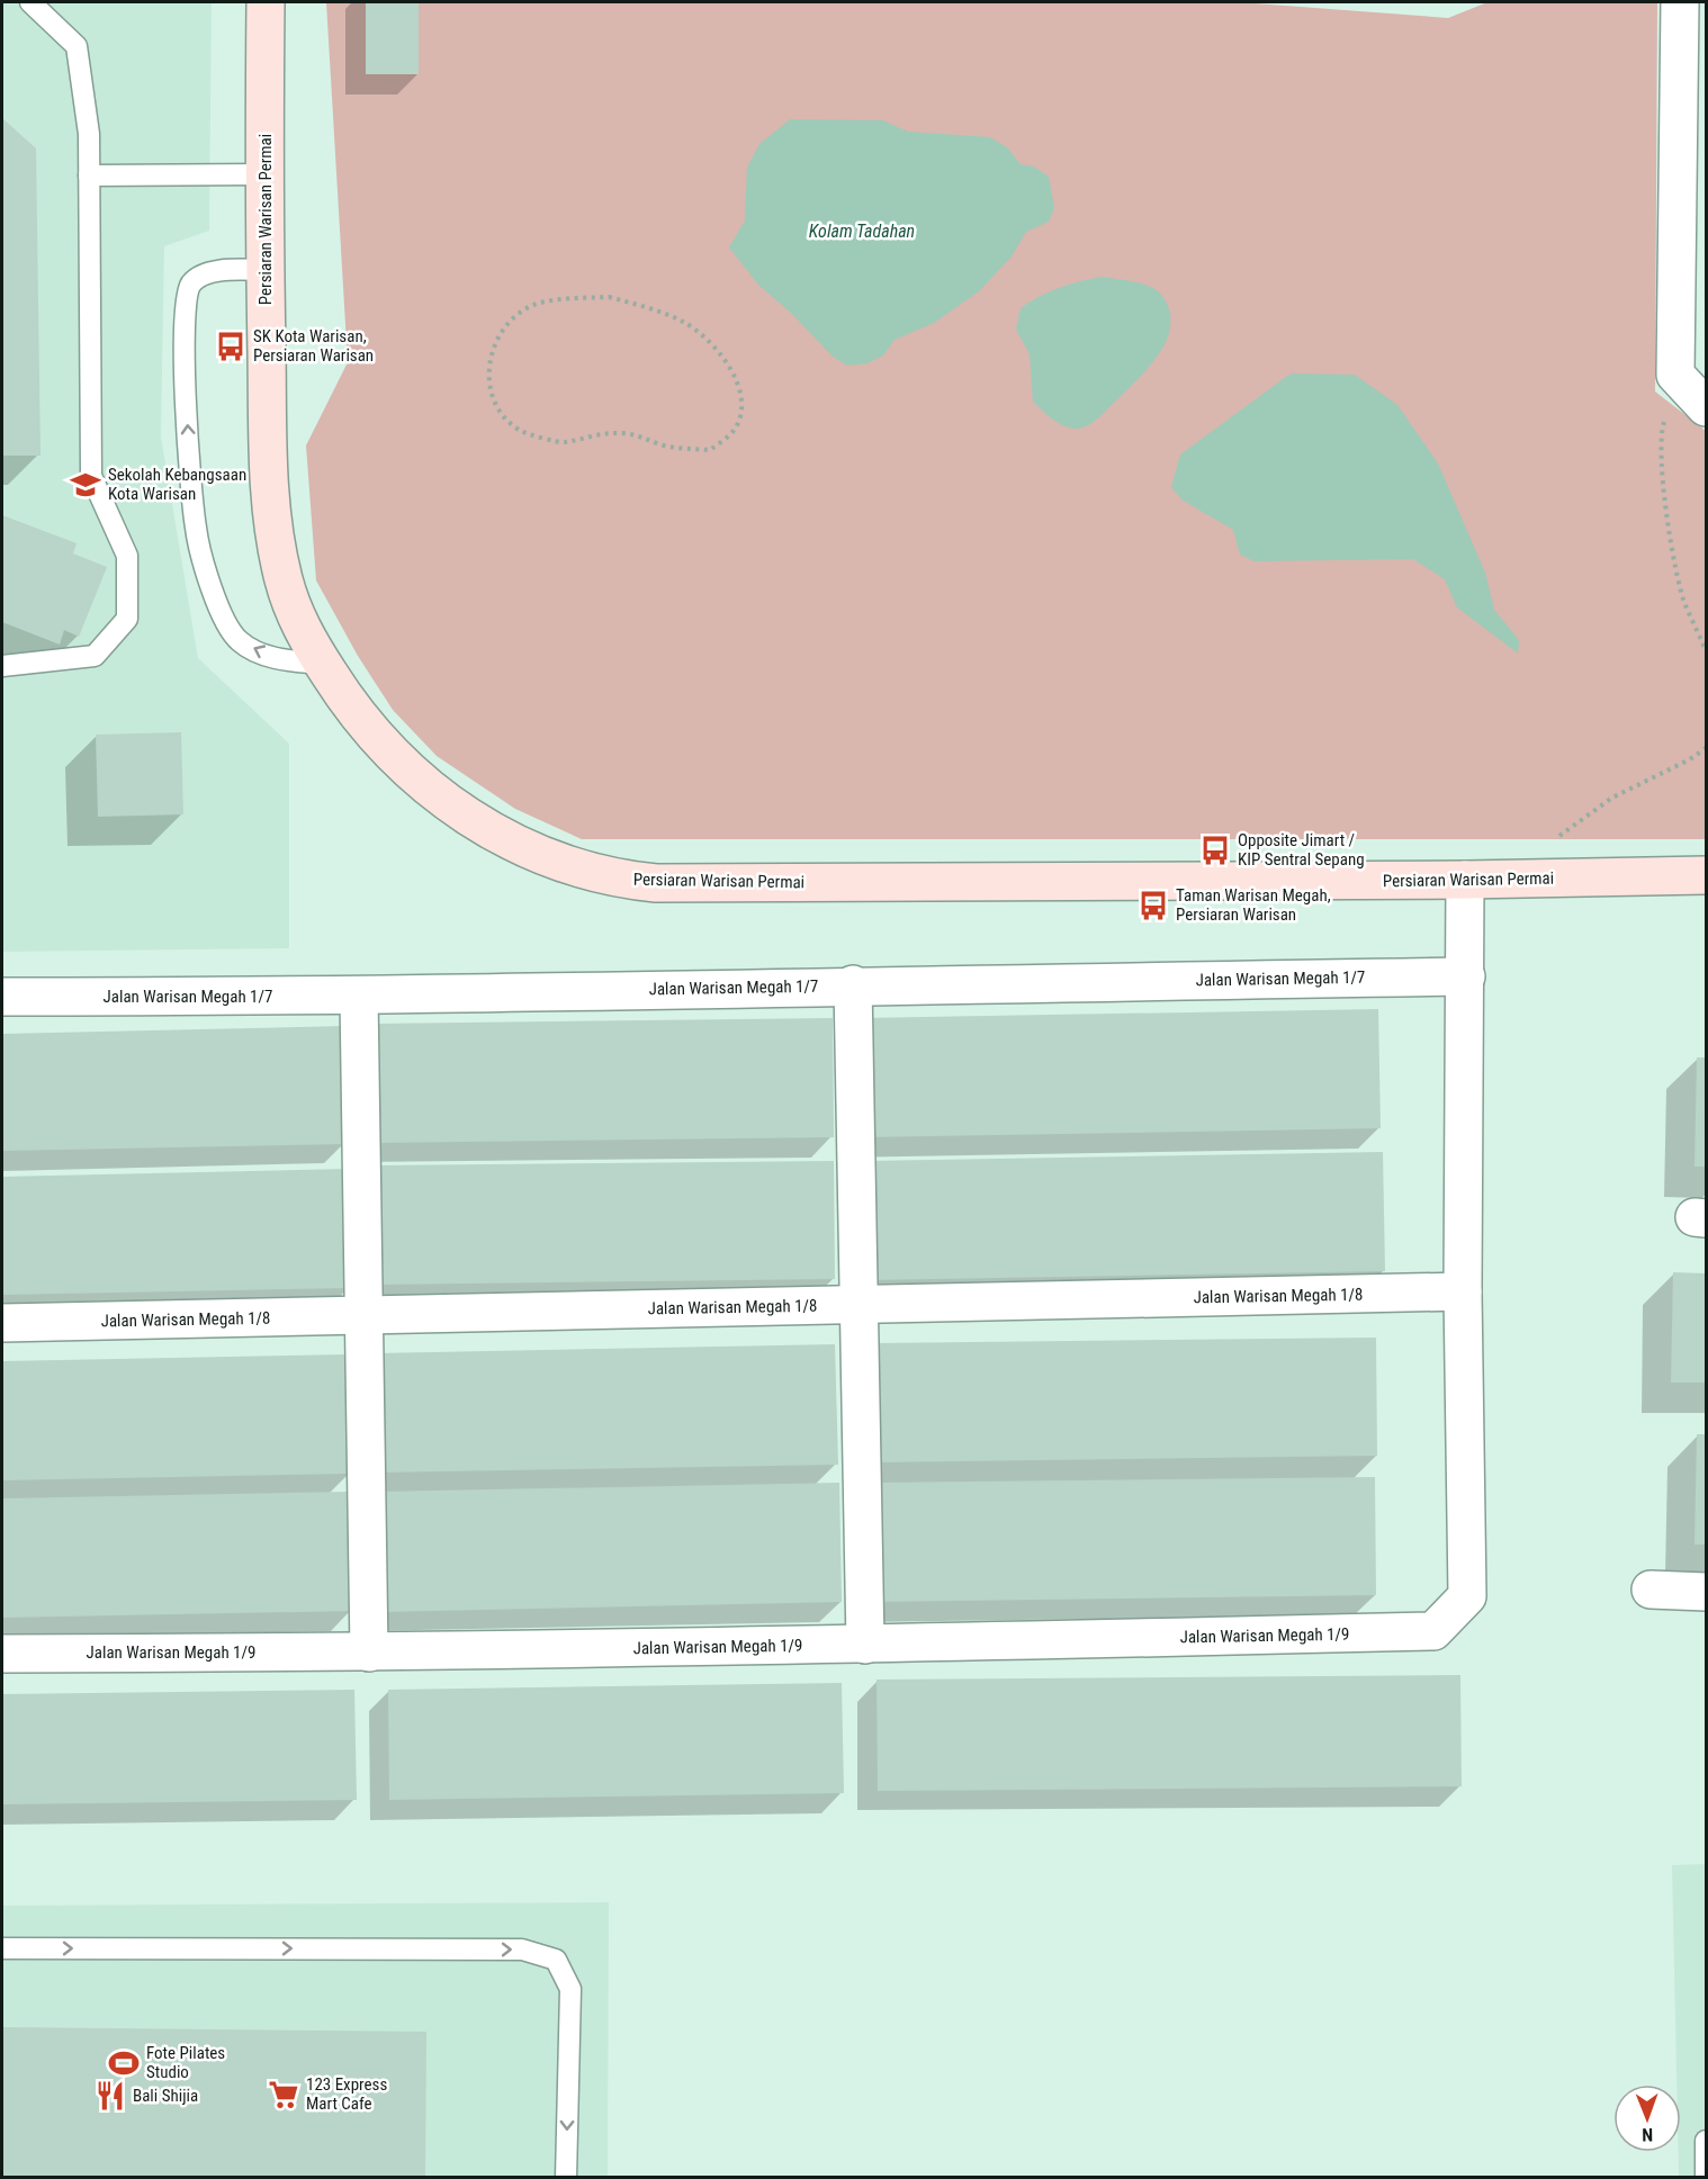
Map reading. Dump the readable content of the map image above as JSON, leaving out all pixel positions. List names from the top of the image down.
{
  "streets": {
    "street": [
      "Persiaran Warisan Permai",
      "Jalan Warisan Megah 1/7",
      "Jalan Warisan Megah 1/8",
      "Jalan Warisan Megah 1/9"
    ]
  },
  "crossings": [
    ["Jalan Warisan Megah 1/8", "Jalan Warisan Megah 1/9"]
  ],
  "water": ["Kolam Tadahan"],
  "places": {
    "bus stop": ["SK Kota Warisan, Persiaran Warisan", "Opposite Jimart / KIP Sentral Sepang", "Taman Warisan Megah, Persiaran Warisan"],
    "school or university": ["Sekolah Kebangsaan Kota Warisan"],
    "sports": ["Fote Pilates Studio"],
    "supermarket": ["123 Express Mart Cafe"],
    "restaurant": ["Bali Shijia"]
  },
  "north": "bottom"
}
